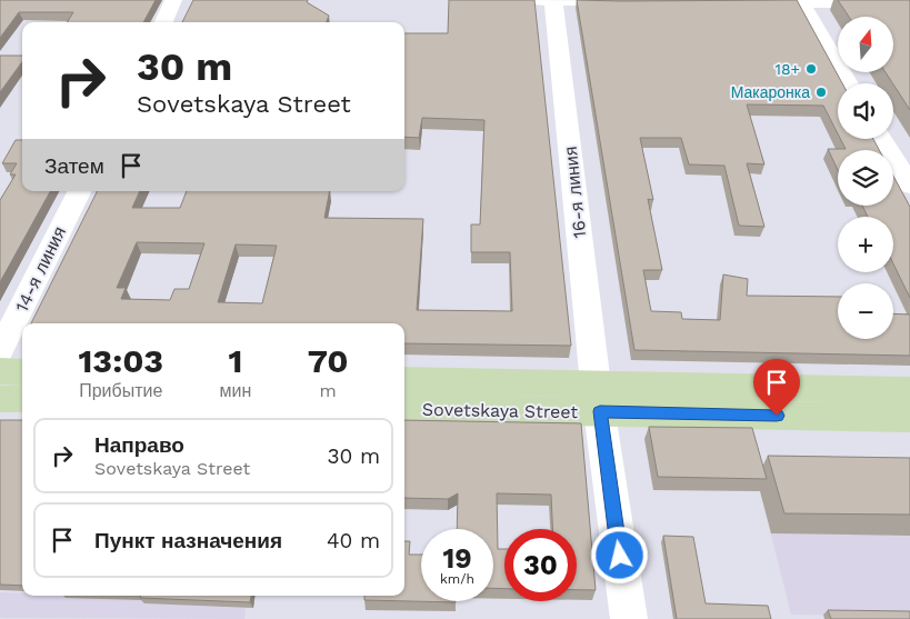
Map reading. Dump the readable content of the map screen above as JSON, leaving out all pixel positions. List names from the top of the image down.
{
  "streets": {
    "main road": ["Sovetskaya Street"],
    "street": ["16-я линия", "14-я линия"]
  },
  "crossings": [
    ["16-я линия", "Sovetskaya Street"]
  ],
  "places": ["18+", "Макаронка"],
  "north": "top",
  "page": {
    "map_buttons": ["+", "−"],
    "turn": ["30 m", "Sovetskaya Street"],
    "then": "Затем",
    "eta": [
      "13:03",
      "Прибытие",
      "1",
      "мин",
      "70",
      "m"
    ],
    "list": [
      {
        "name": "Направо",
        "note": "Sovetskaya Street",
        "value": "30 m"
      },
      {
        "name": "Пункт назначения",
        "value": "40 m"
      }
    ],
    "speed": "19 km/h",
    "limit": "30"
  }
}
